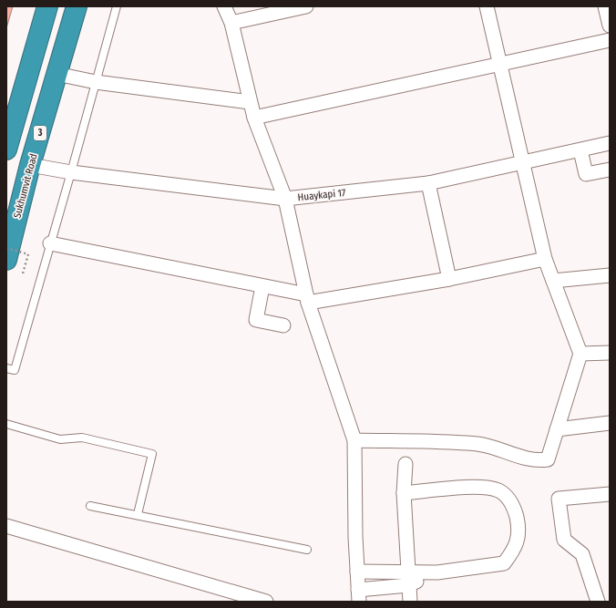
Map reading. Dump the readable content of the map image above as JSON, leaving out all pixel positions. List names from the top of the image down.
{
  "streets": {
    "highway": ["3", "Sukhumvit Road"],
    "street": ["Huaykapi 17"]
  },
  "crossings": [
    ["Sukhumvit Road", "Huaykapi 17"]
  ]
}
